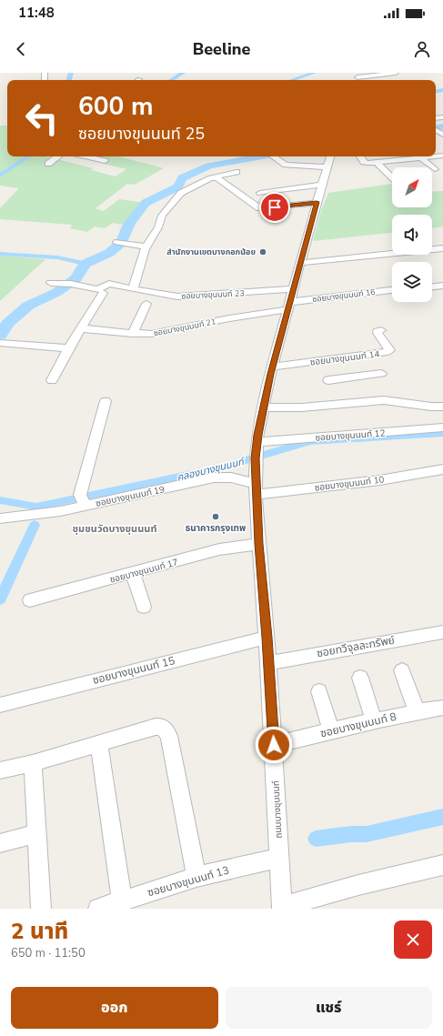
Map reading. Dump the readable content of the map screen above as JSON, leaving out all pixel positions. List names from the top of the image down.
{
  "streets": {
    "street": [
      "ซอยบางขุนนนท์ 23",
      "ซอยบางขุนนนท์ 16",
      "ซอยบางขุนนนท์ 21",
      "ซอยบางขุนนนท์ 14",
      "ซอยบางขุนนนท์ 12",
      "ซอยบางขุนนนท์ 10",
      "ซอยบางขุนนนท์ 19",
      "ซอยบางขุนนนท์ 17",
      "ซอยทวีจุลละทรัพย์",
      "ซอยบางขุนนนท์ 15",
      "ซอยบางขุนนนท์ 8",
      "ถนนบางขุนนนท์",
      "ซอยบางขุนนนท์ 13"
    ]
  },
  "crossings": [
    ["ซอยบางขุนนนท์ 23", "ถนนบางขุนนนท์"],
    ["ซอยบางขุนนนท์ 16", "ซอยบางขุนนนท์ 21"],
    ["ซอยบางขุนนนท์ 16", "ถนนบางขุนนนท์"],
    ["ซอยบางขุนนนท์ 21", "ถนนบางขุนนนท์"],
    ["ซอยบางขุนนนท์ 14", "ถนนบางขุนนนท์"],
    ["ซอยบางขุนนนท์ 12", "ถนนบางขุนนนท์"],
    ["ซอยบางขุนนนท์ 10", "ซอยบางขุนนนท์ 19"],
    ["ซอยบางขุนนนท์ 10", "ถนนบางขุนนนท์"],
    ["ซอยบางขุนนนท์ 19", "ถนนบางขุนนนท์"],
    ["ซอยบางขุนนนท์ 17", "ถนนบางขุนนนท์"],
    ["ซอยทวีจุลละทรัพย์", "ถนนบางขุนนนท์"],
    ["ซอยบางขุนนนท์ 15", "ถนนบางขุนนนท์"],
    ["ซอยบางขุนนนท์ 8", "ถนนบางขุนนนท์"],
    ["ถนนบางขุนนนท์", "ซอยบางขุนนนท์ 13"]
  ],
  "districts": ["ชุมชนวัดบางขุนนนท์"],
  "water": ["คลองบางขุนนนท์"],
  "places": ["สำนักงานเขตบางกอกน้อย", "ธนาคารกรุงเทพ"],
  "north": "top right",
  "page": {
    "status": "11:48",
    "header": "Beeline",
    "turn": ["600 m", "ซอยบางขุนนนท์ 25"],
    "heading": ["2 นาที", "650 m · 11:50"],
    "buttons": ["ออก", "แชร์"]
  }
}
